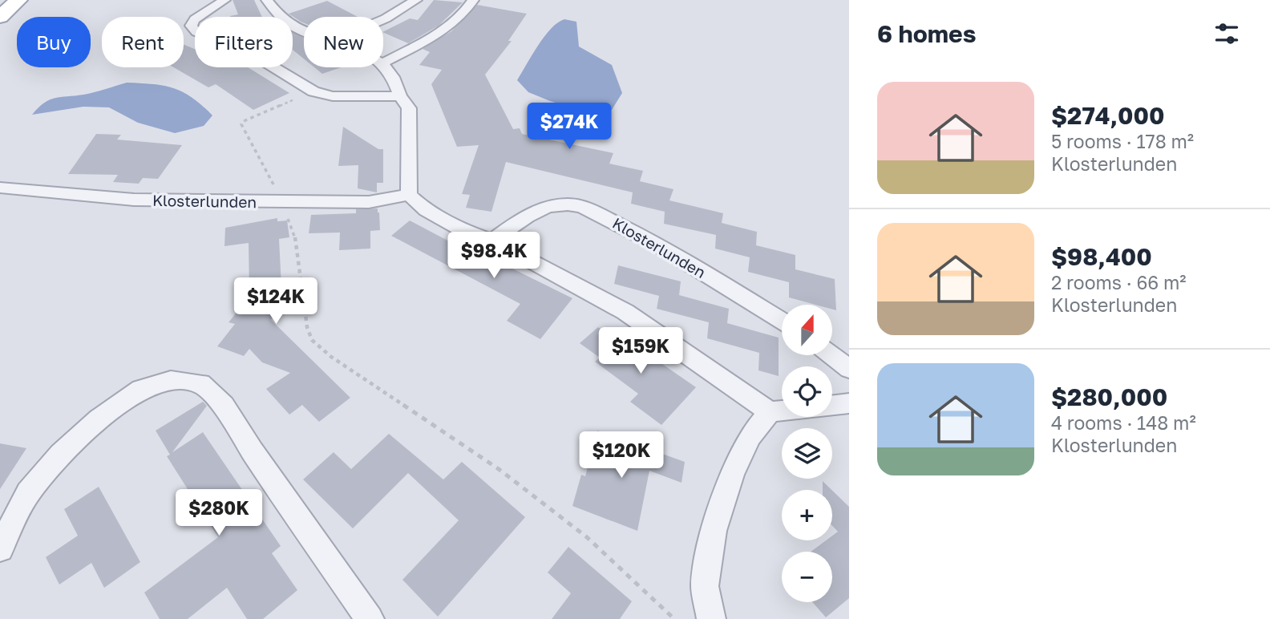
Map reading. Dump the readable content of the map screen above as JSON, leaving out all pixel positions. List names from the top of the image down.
{
  "streets": {
    "street": ["Klosterlunden"]
  },
  "north": "top",
  "page": {
    "heading": "6 homes",
    "chip": [
      "Buy",
      "Rent",
      "Filters",
      "New"
    ],
    "list": [
      {
        "name": "$274,000",
        "note": "5 rooms · 178 m² · Klosterlunden"
      },
      {
        "name": "$98,400",
        "note": "2 rooms · 66 m² · Klosterlunden"
      },
      {
        "name": "$280,000",
        "note": "4 rooms · 148 m² · Klosterlunden"
      }
    ],
    "price": [
      "$274K",
      "$98.4K",
      "$124K",
      "$159K",
      "$120K",
      "$280K"
    ],
    "map_buttons": ["+", "−"]
  }
}
